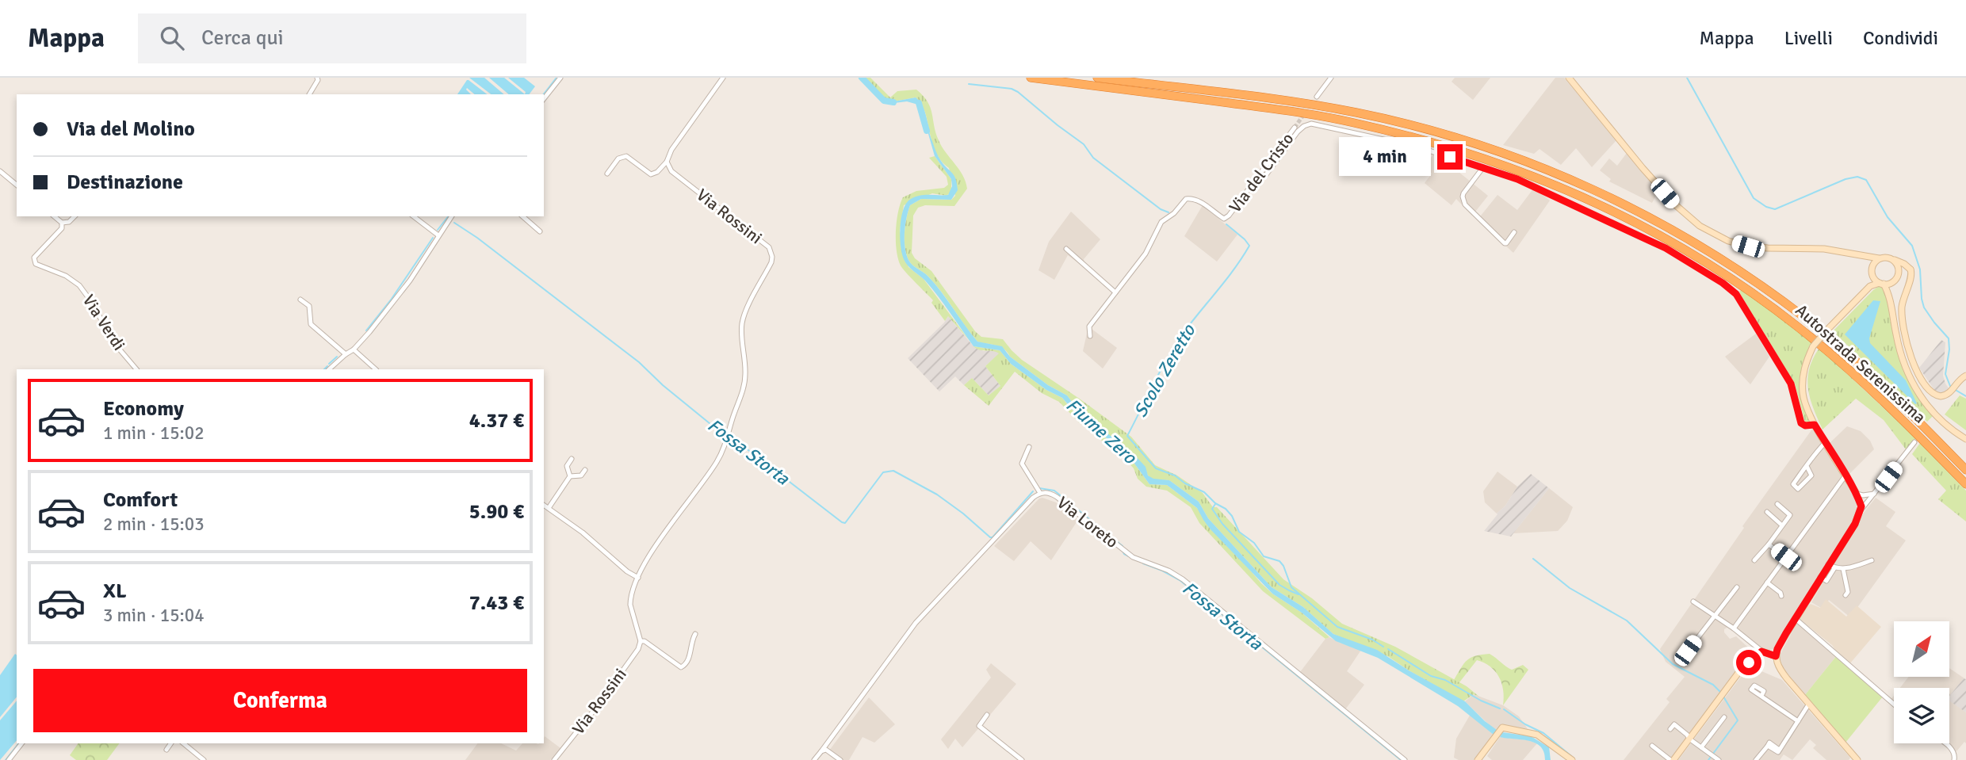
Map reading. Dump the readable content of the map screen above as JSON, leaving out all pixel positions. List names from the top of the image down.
{
  "streets": {
    "highway": ["Autostrada Serenissima"],
    "street": [
      "Via del Cristo",
      "Via Rossini",
      "Via Verdi",
      "Via Loreto"
    ]
  },
  "water": ["Scolo Zeretto", "Fiume Zero", "Fossa Storta"],
  "north": "top right",
  "page": {
    "header": "Mappa",
    "search": "Cerca qui",
    "nav": ["Mappa", "Livelli", "Condividi"],
    "banner": ["Via del Molino", "Destinazione"],
    "bubble": "4 min",
    "list": [
      {
        "name": "Economy",
        "note": "1 min · 15:02",
        "value": "4.37 €"
      },
      {
        "name": "Comfort",
        "note": "2 min · 15:03",
        "value": "5.90 €"
      },
      {
        "name": "XL",
        "note": "3 min · 15:04",
        "value": "7.43 €"
      }
    ],
    "buttons": "Conferma"
  }
}
